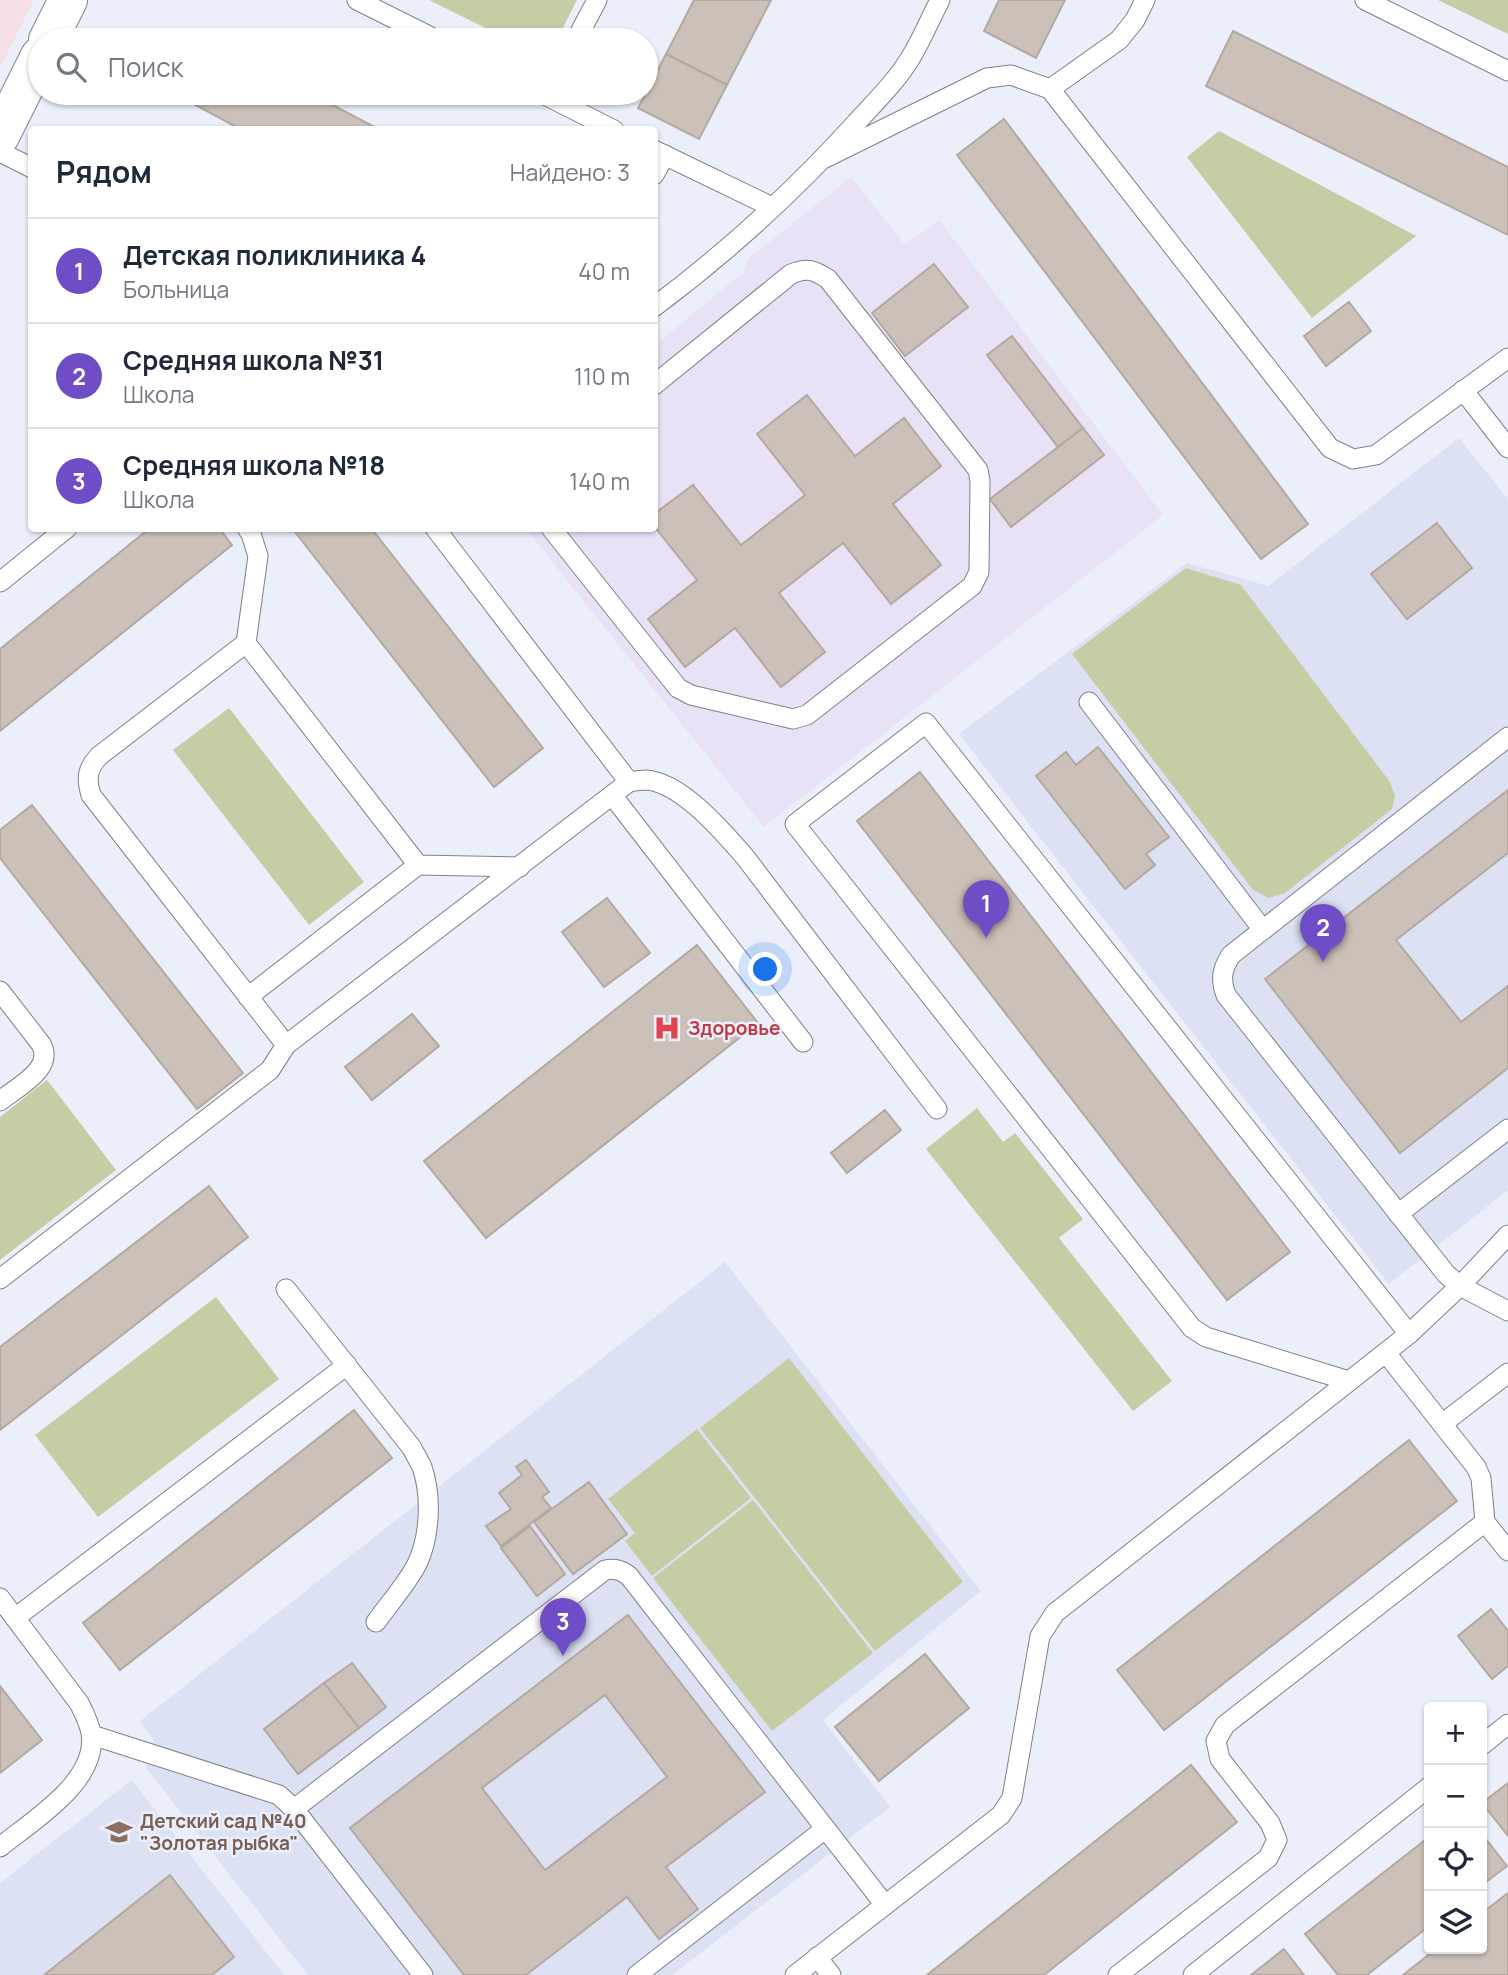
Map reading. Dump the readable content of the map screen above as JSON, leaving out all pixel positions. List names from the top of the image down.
{
  "places": {
    "hospital": ["Здоровье"],
    "school or university": ["Детский сад №40 \"Золотая рыбка\""]
  },
  "page": {
    "search": "Поиск",
    "heading": ["Рядом", "Найдено: 3"],
    "list": [
      {
        "mark": "1",
        "name": "Детская поликлиника 4",
        "note": "Больница",
        "value": "40 m"
      },
      {
        "mark": "2",
        "name": "Средняя школа №31",
        "note": "Школа",
        "value": "110 m"
      },
      {
        "mark": "3",
        "name": "Средняя школа №18",
        "note": "Школа",
        "value": "140 m"
      }
    ],
    "pins": ["1", "2", "3"],
    "map_buttons": ["+", "−"]
  }
}
